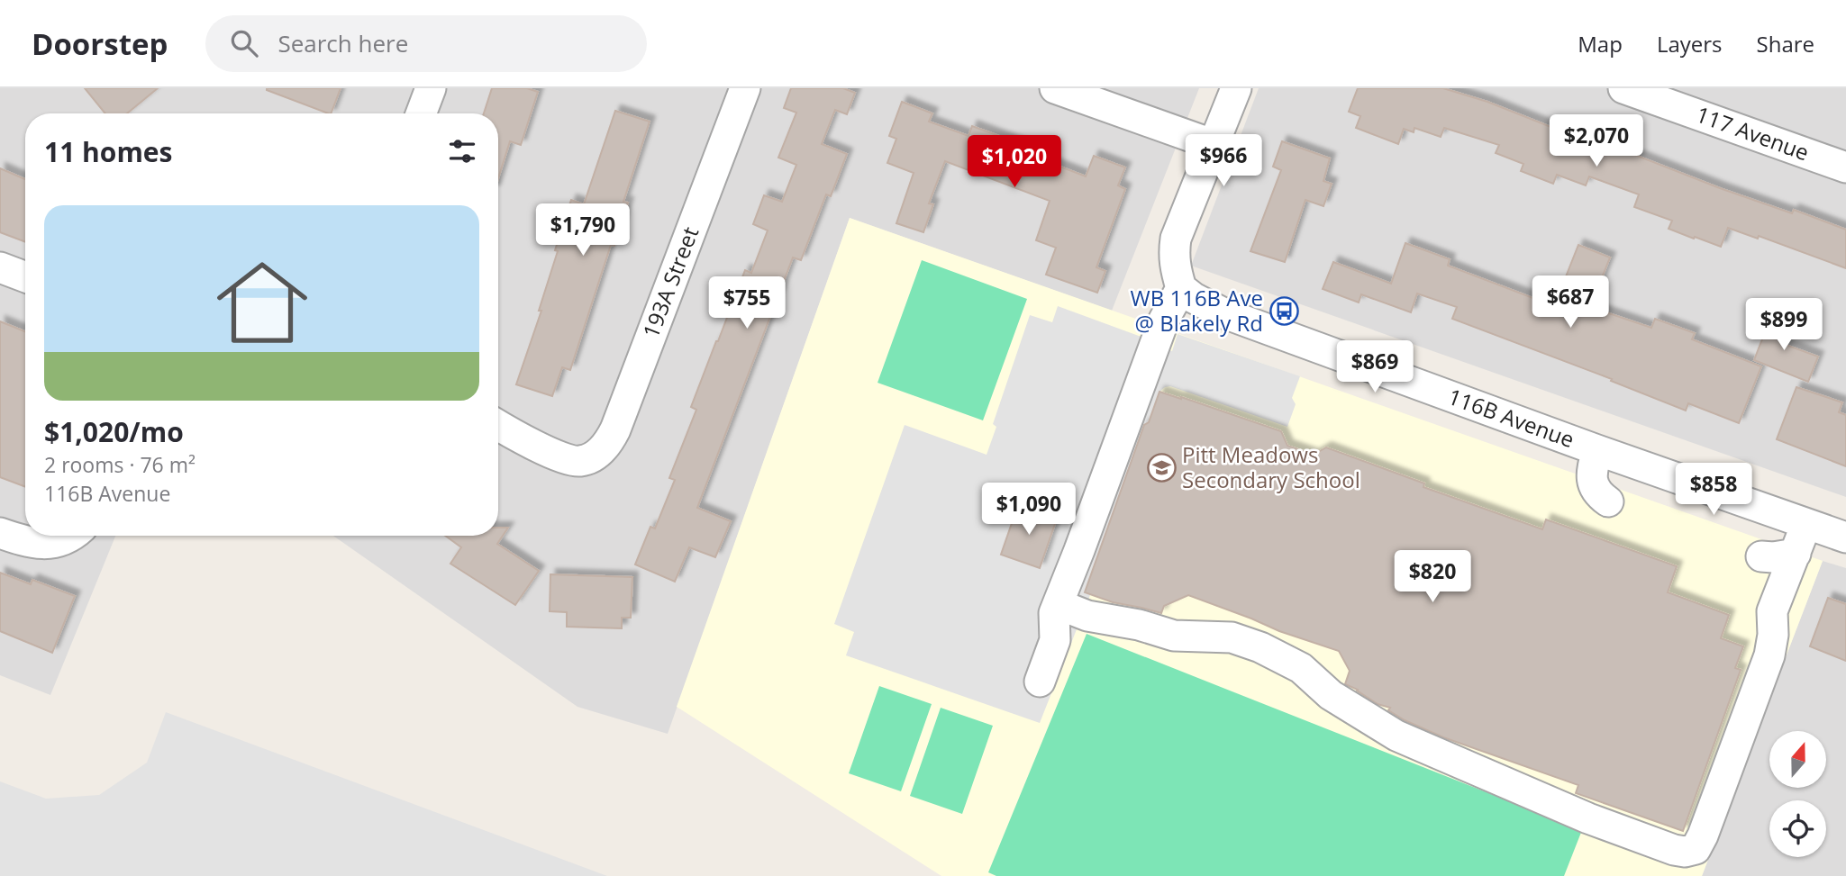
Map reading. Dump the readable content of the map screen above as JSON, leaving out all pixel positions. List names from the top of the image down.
{
  "streets": {
    "street": ["117 Avenue", "193A Street", "116B Avenue"]
  },
  "places": {
    "bus stop": ["WB 116B Ave @ Blakely Rd"],
    "school or university": ["Pitt Meadows Secondary School"]
  },
  "north": "top",
  "page": {
    "header": "Doorstep",
    "search": "Search here",
    "nav": ["Map", "Layers", "Share"],
    "heading": "11 homes",
    "price": [
      "$2,070",
      "$966",
      "$1,020",
      "$1,790",
      "$687",
      "$755",
      "$899",
      "$869",
      "$858",
      "$1,090",
      "$820"
    ],
    "list": [
      {
        "name": "$1,020/mo",
        "note": "2 rooms · 76 m² · 116B Avenue"
      }
    ]
  }
}
